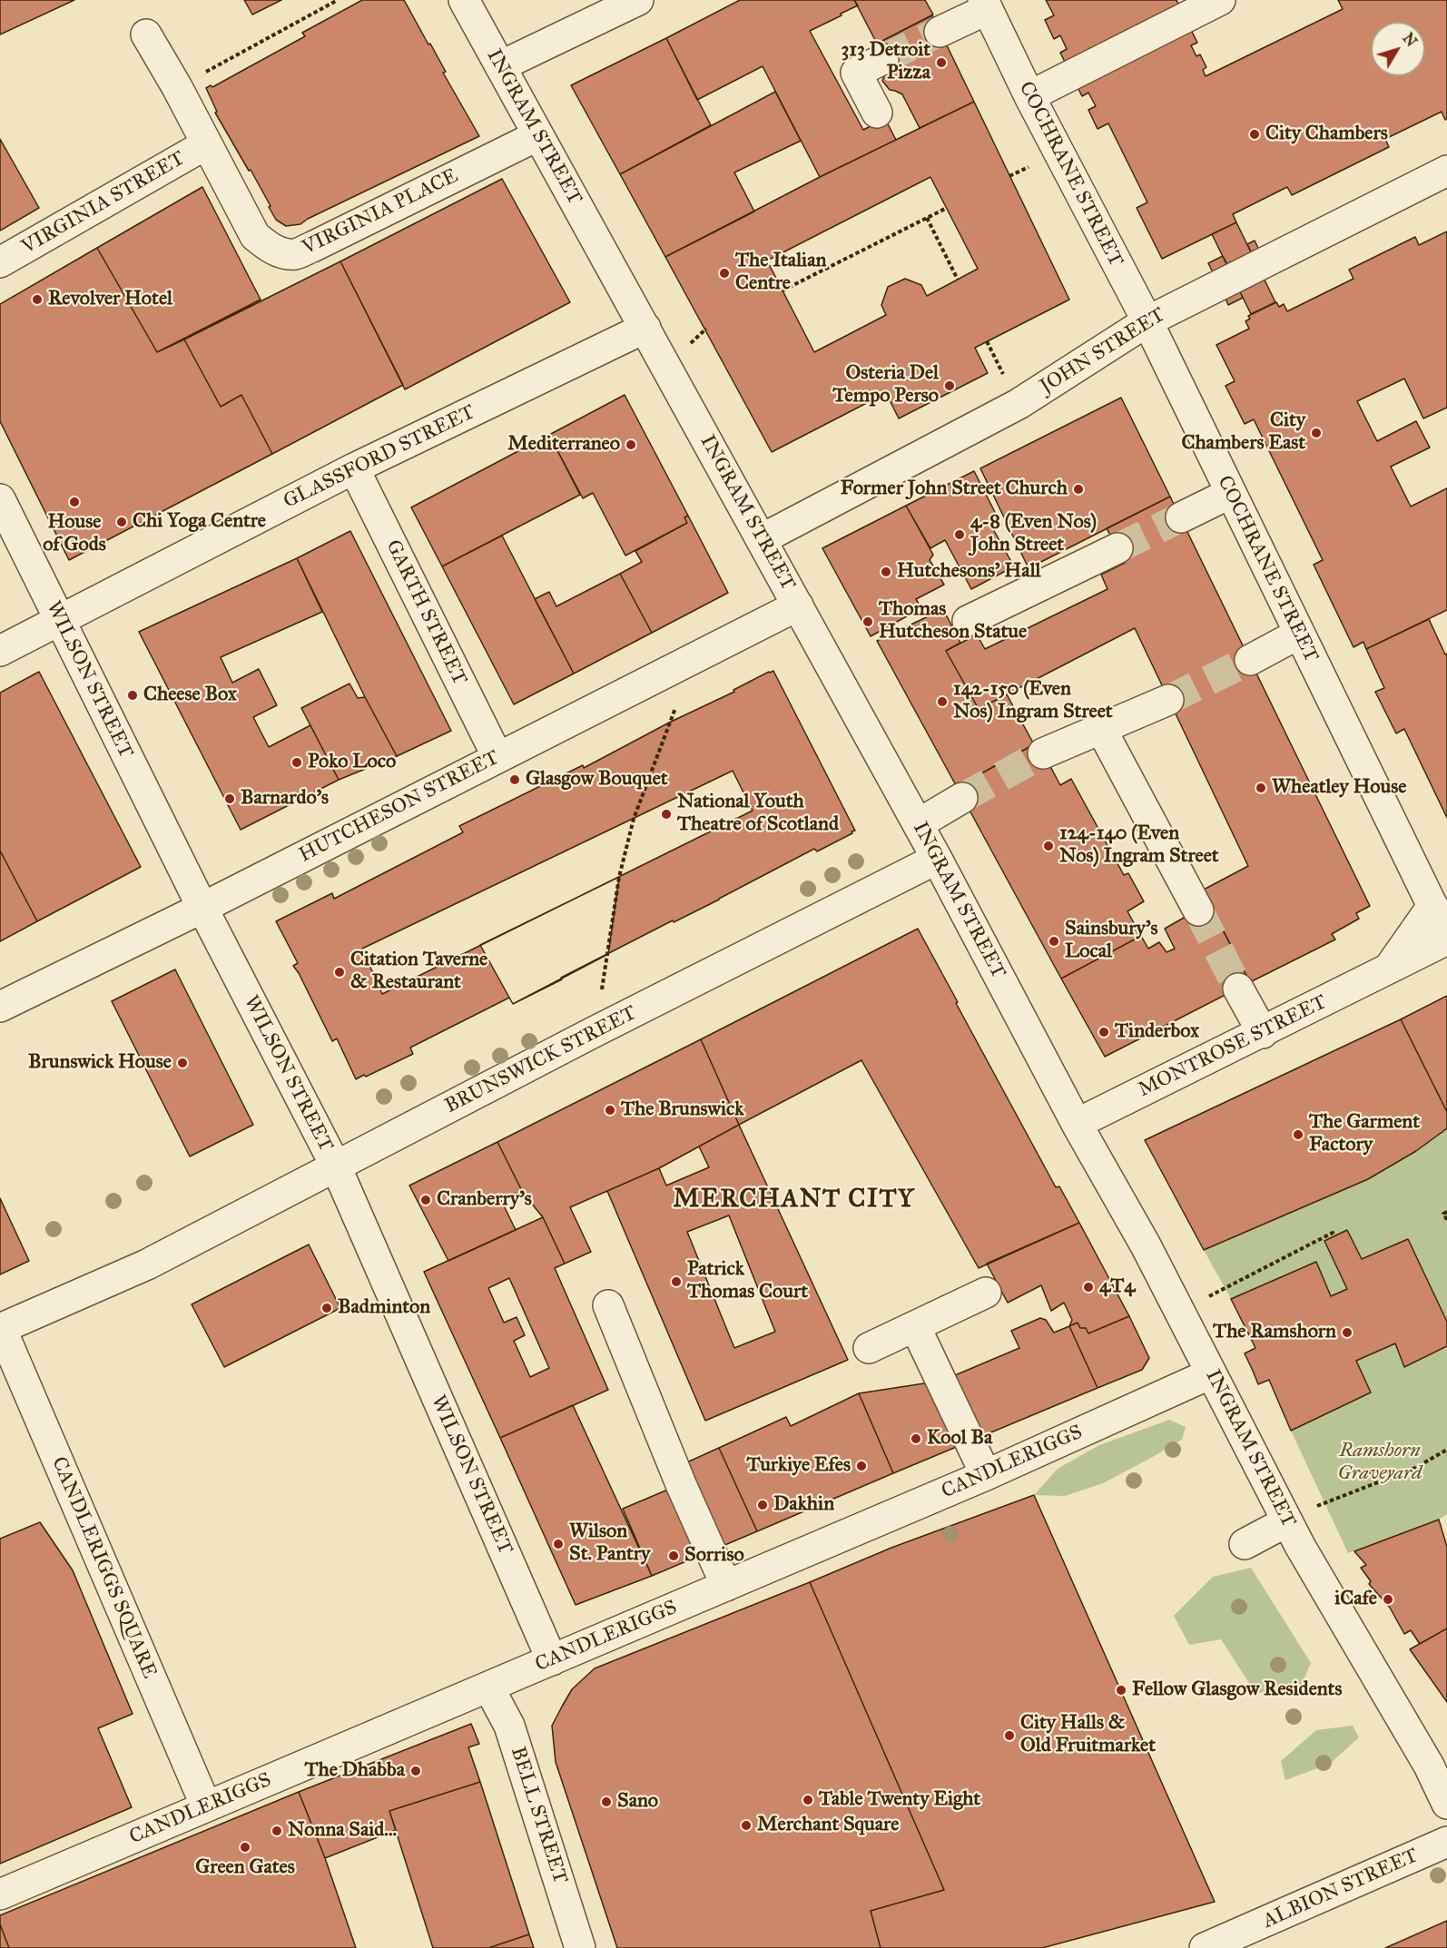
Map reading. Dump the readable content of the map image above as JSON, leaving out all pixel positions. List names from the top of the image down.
{
  "streets": {
    "street": [
      "INGRAM STREET",
      "COCHRANE STREET",
      "VIRGINIA STREET",
      "VIRGINIA PLACE",
      "JOHN STREET",
      "GLASSFORD STREET",
      "GARTH STREET",
      "WILSON STREET",
      "HUTCHESON STREET",
      "MONTROSE STREET",
      "BRUNSWICK STREET",
      "CANDLERIGGS",
      "CANDLERIGGS SQUARE",
      "BELL STREET",
      "ALBION STREET"
    ]
  },
  "crossings": [
    ["INGRAM STREET", "VIRGINIA PLACE"],
    ["INGRAM STREET", "JOHN STREET"],
    ["INGRAM STREET", "GLASSFORD STREET"],
    ["INGRAM STREET", "HUTCHESON STREET"],
    ["INGRAM STREET", "MONTROSE STREET"],
    ["INGRAM STREET", "BRUNSWICK STREET"],
    ["INGRAM STREET", "CANDLERIGGS"],
    ["COCHRANE STREET", "JOHN STREET"],
    ["COCHRANE STREET", "MONTROSE STREET"],
    ["VIRGINIA STREET", "VIRGINIA PLACE"],
    ["GLASSFORD STREET", "GARTH STREET"],
    ["GLASSFORD STREET", "WILSON STREET"],
    ["GARTH STREET", "HUTCHESON STREET"],
    ["WILSON STREET", "HUTCHESON STREET"],
    ["WILSON STREET", "BRUNSWICK STREET"],
    ["WILSON STREET", "CANDLERIGGS"],
    ["BRUNSWICK STREET", "CANDLERIGGS SQUARE"],
    ["CANDLERIGGS", "CANDLERIGGS SQUARE"],
    ["CANDLERIGGS", "BELL STREET"]
  ],
  "districts": ["MERCHANT CITY"],
  "parks": ["Ramshorn Graveyard"],
  "places": [
    "313 Detroit Pizza",
    "City Chambers",
    "The Italian Centre",
    "Revolver Hotel",
    "Osteria Del Tempo Perso",
    "City Chambers East",
    "Mediterraneo",
    "Former John Street Church",
    "House of Gods",
    "Chi Yoga Centre",
    "4-8 (Even Nos) John Street",
    "Hutchesons' Hall",
    "Thomas Hutcheson Statue",
    "Cheese Box",
    "142-150 (Even Nos) Ingram Street",
    "Poko Loco",
    "Glasgow Bouquet",
    "Wheatley House",
    "Barnardo's",
    "National Youth Theatre of Scotland",
    "124-140 (Even Nos) Ingram Street",
    "Sainsbury's Local",
    "Citation Taverne & Restaurant",
    "Tinderbox",
    "Brunswick House",
    "The Brunswick",
    "The Garment Factory",
    "Cranberry's",
    "Patrick Thomas Court",
    "4T4",
    "Badminton",
    "The Ramshorn",
    "Kool Ba",
    "Turkiye Efes",
    "Dakhin",
    "Wilson St. Pantry",
    "Sorriso",
    "iCafe",
    "Fellow Glasgow Residents",
    "City Halls & Old Fruitmarket",
    "The Dhabba",
    "Table Twenty Eight",
    "Sano",
    "Merchant Square",
    "Nonna Said...",
    "Green Gates"
  ],
  "north": "top right"
}
